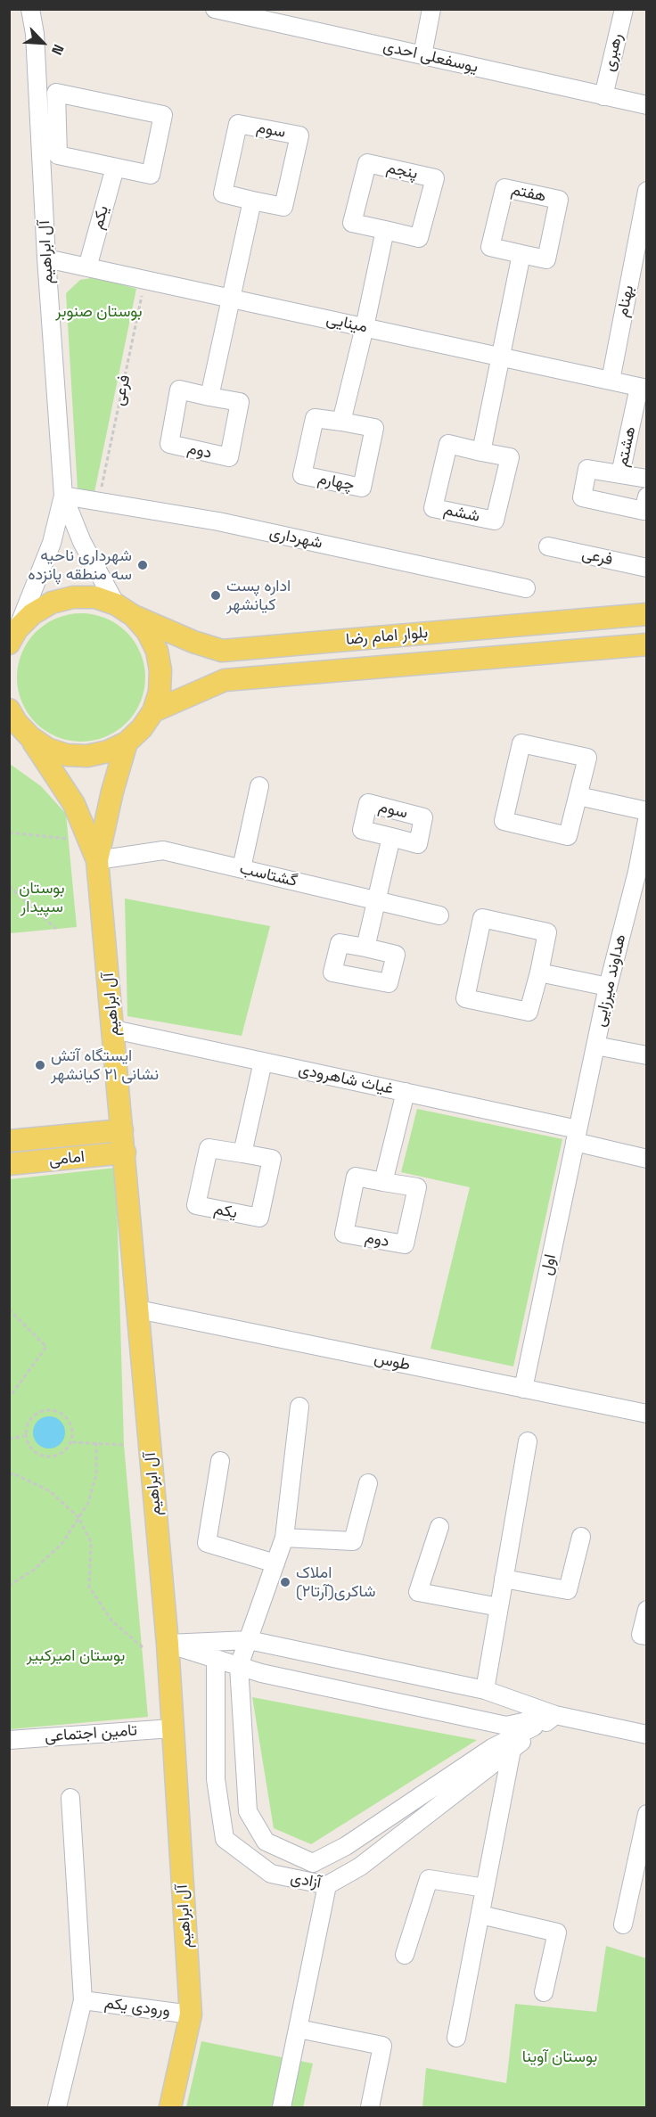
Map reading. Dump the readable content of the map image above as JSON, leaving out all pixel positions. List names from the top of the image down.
{
  "streets": {
    "main road": ["آل ابراهیم", "بلوار امام رضا", "امامی"],
    "street": [
      "رهبری",
      "یوسفعلی احدی",
      "سوم",
      "پنجم",
      "هفتم",
      "یکم",
      "بهنام",
      "مینایی",
      "فرعی",
      "هشتم",
      "دوم",
      "چهارم",
      "ششم",
      "شهرداری",
      "گشتاسب",
      "هداوند میرزایی",
      "غیاث شاهرودی",
      "اول",
      "طوس",
      "تامین اجتماعی",
      "آزادی",
      "ورودی یکم"
    ]
  },
  "crossings": [
    ["رهبری", "یوسفعلی احدی"],
    ["سوم", "گشتاسب"],
    ["یکم", "مینایی"],
    ["آل ابراهیم", "مینایی"],
    ["آل ابراهیم", "شهرداری"],
    ["آل ابراهیم", "گشتاسب"],
    ["آل ابراهیم", "غیاث شاهرودی"],
    ["آل ابراهیم", "امامی"],
    ["آل ابراهیم", "طوس"],
    ["آل ابراهیم", "تامین اجتماعی"],
    ["آل ابراهیم", "ورودی یکم"],
    ["بهنام", "مینایی"],
    ["مینایی", "فرعی"],
    ["مینایی", "هشتم"],
    ["فرعی", "شهرداری"],
    ["هداوند میرزایی", "غیاث شاهرودی"],
    ["هداوند میرزایی", "اول"],
    ["غیاث شاهرودی", "اول"],
    ["اول", "طوس"]
  ],
  "parks": [
    "بوستان صنوبر",
    "بوستان سپیدار",
    "بوستان امیرکبیر",
    "بوستان آوینا"
  ],
  "places": [
    "شهرداری ناحیه سه منطقه پانزده",
    "اداره پست کیانشهر",
    "ایستگاه آتش نشانی ۲۱ کیانشهر",
    "املاک شاکری(آرتا۲)"
  ],
  "north": "bottom right"
}
